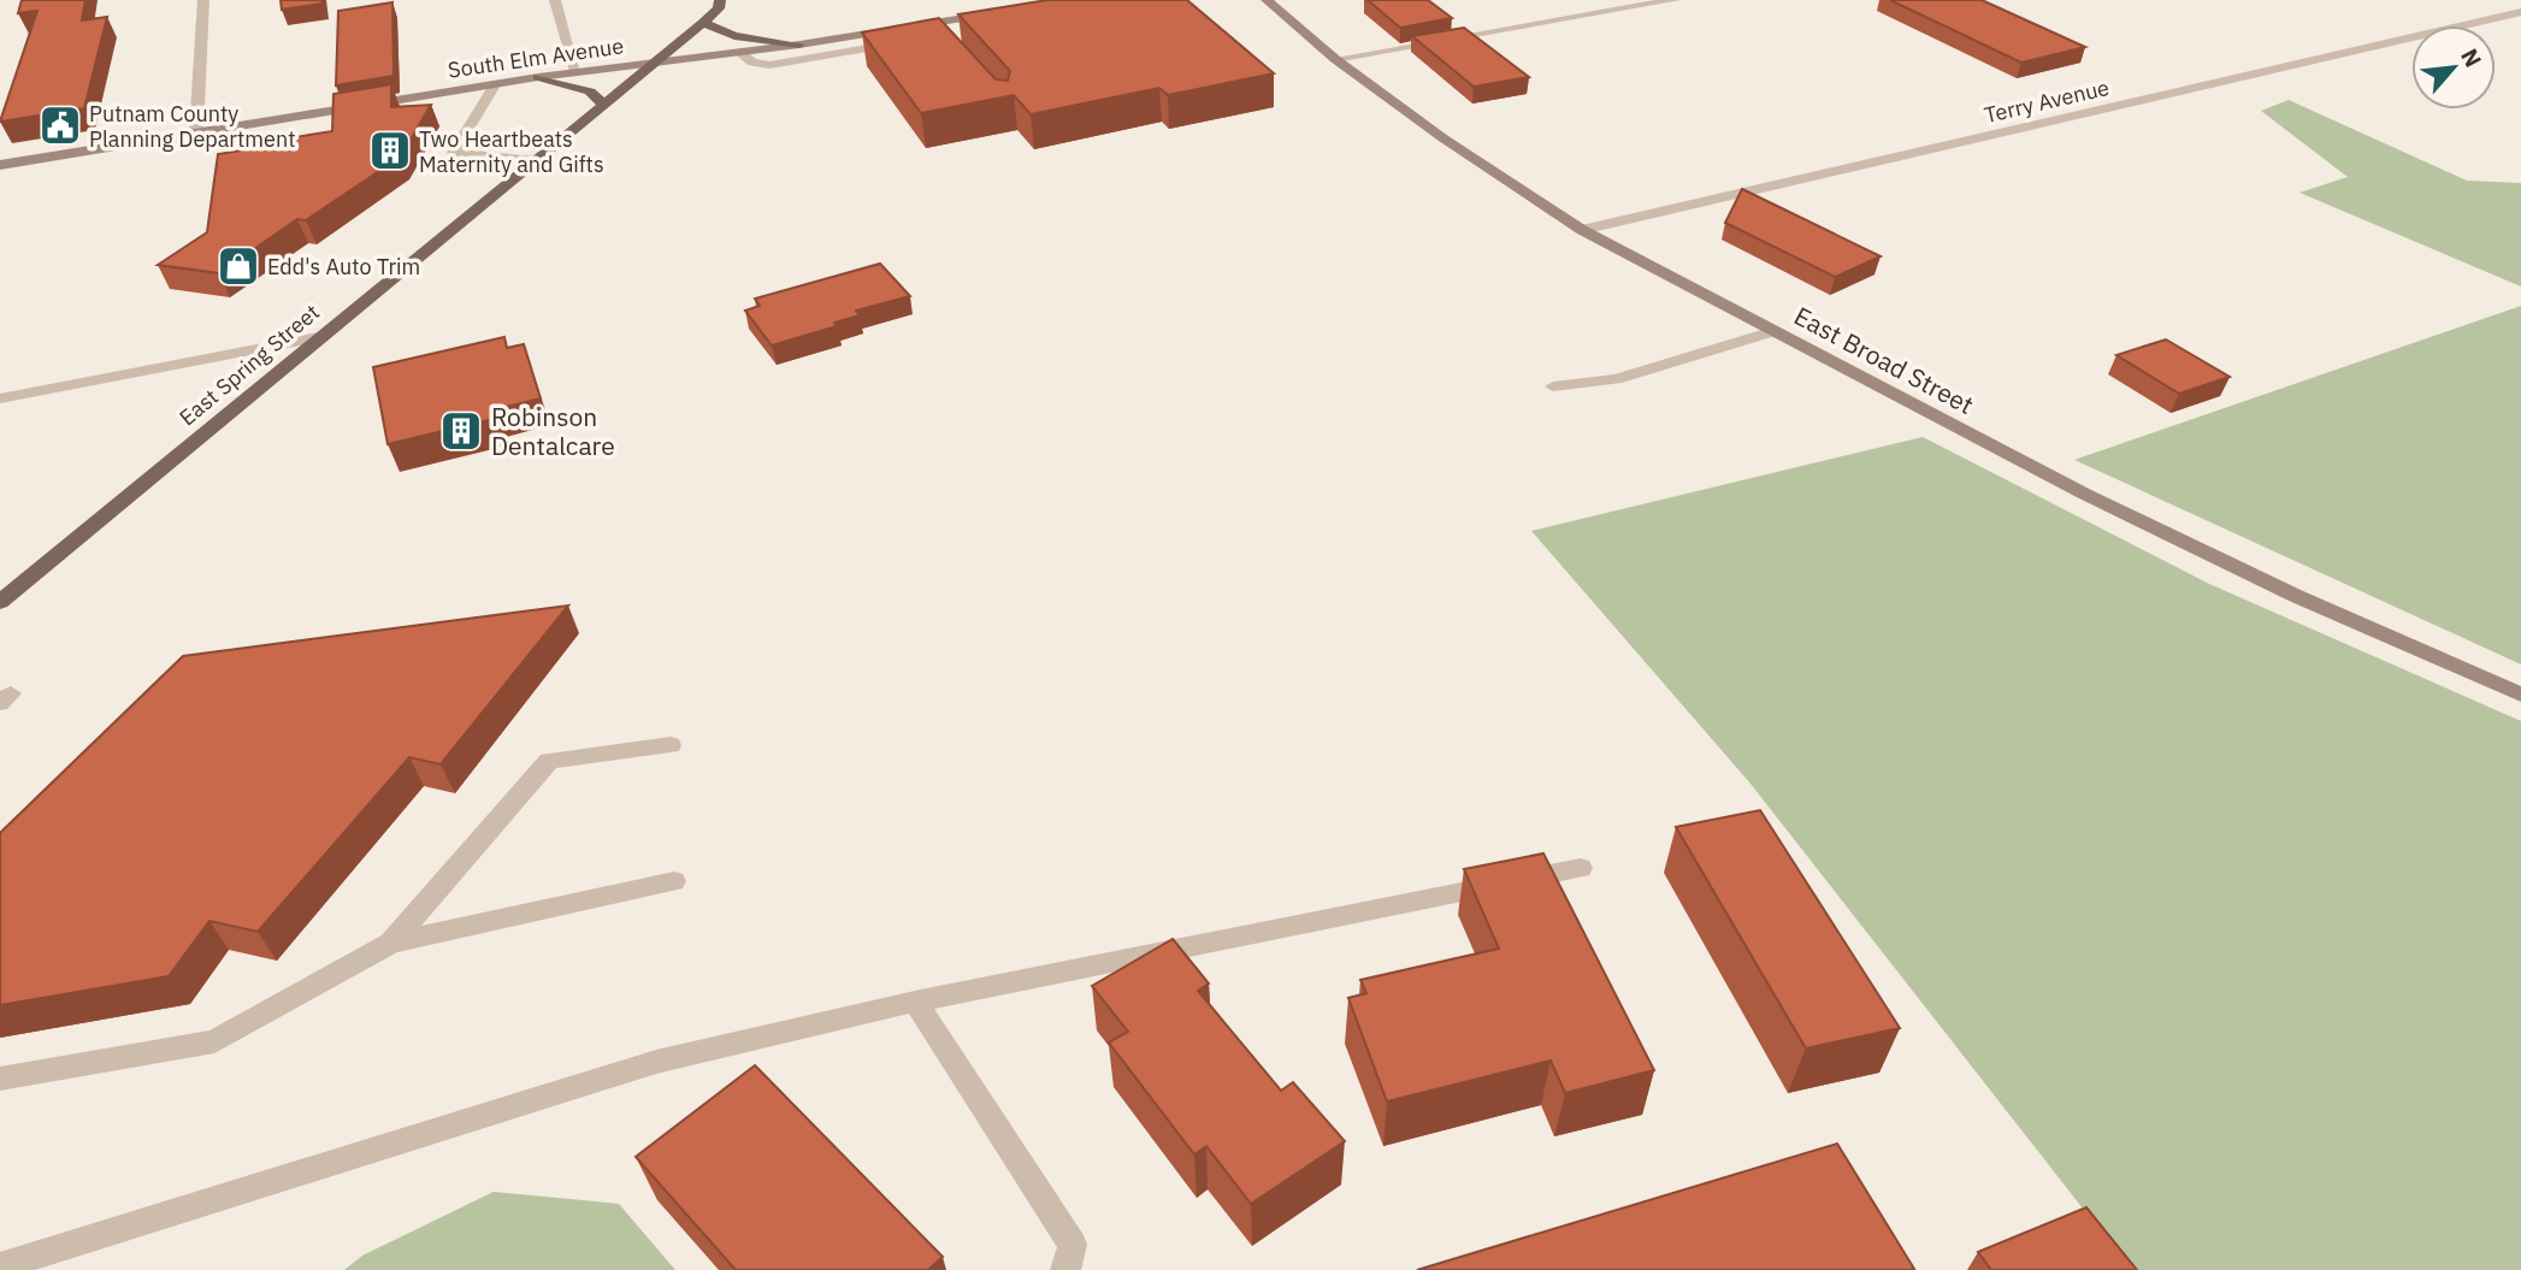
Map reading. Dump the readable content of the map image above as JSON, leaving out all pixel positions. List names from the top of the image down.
{
  "streets": {
    "main road": ["East Spring Street"],
    "street": ["South Elm Avenue", "Terry Avenue", "East Broad Street"]
  },
  "crossings": [
    ["South Elm Avenue", "East Spring Street"],
    ["Terry Avenue", "East Broad Street"]
  ],
  "places": {
    "public building": ["Putnam County Planning Department"],
    "building": ["Two Heartbeats Maternity and Gifts", "Robinson Dentalcare"],
    "shop": ["Edd's Auto Trim"]
  },
  "north": "top right"
}
